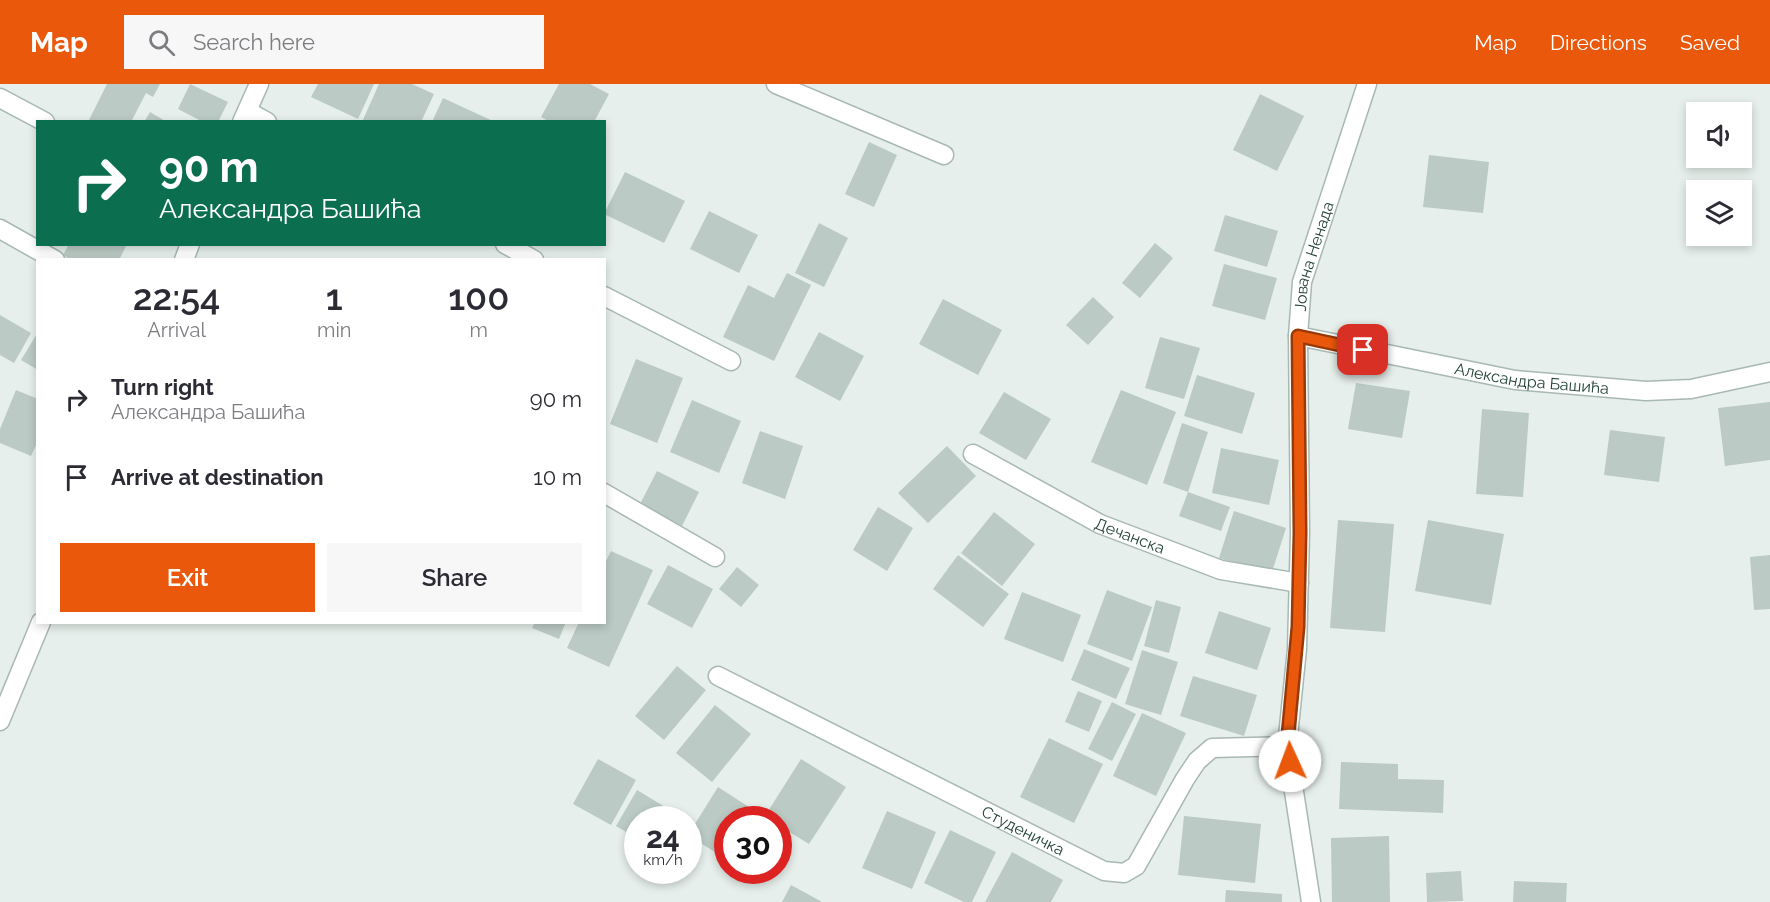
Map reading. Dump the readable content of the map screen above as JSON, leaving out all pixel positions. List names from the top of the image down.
{
  "streets": {
    "street": [
      "Јована Ненада",
      "Александра Башића",
      "Дечанска",
      "Студеничка"
    ]
  },
  "crossings": [
    ["Јована Ненада", "Александра Башића"],
    ["Јована Ненада", "Дечанска"],
    ["Јована Ненада", "Студеничка"]
  ],
  "page": {
    "header": "Map",
    "search": "Search here",
    "nav": ["Map", "Directions", "Saved"],
    "turn": ["90 m", "Александра Башића"],
    "eta": [
      "22:54",
      "Arrival",
      "1",
      "min",
      "100",
      "m"
    ],
    "list": [
      {
        "name": "Turn right",
        "note": "Александра Башића",
        "value": "90 m"
      },
      {
        "name": "Arrive at destination",
        "value": "10 m"
      }
    ],
    "buttons": ["Exit", "Share"],
    "speed": "24 km/h",
    "limit": "30"
  }
}
